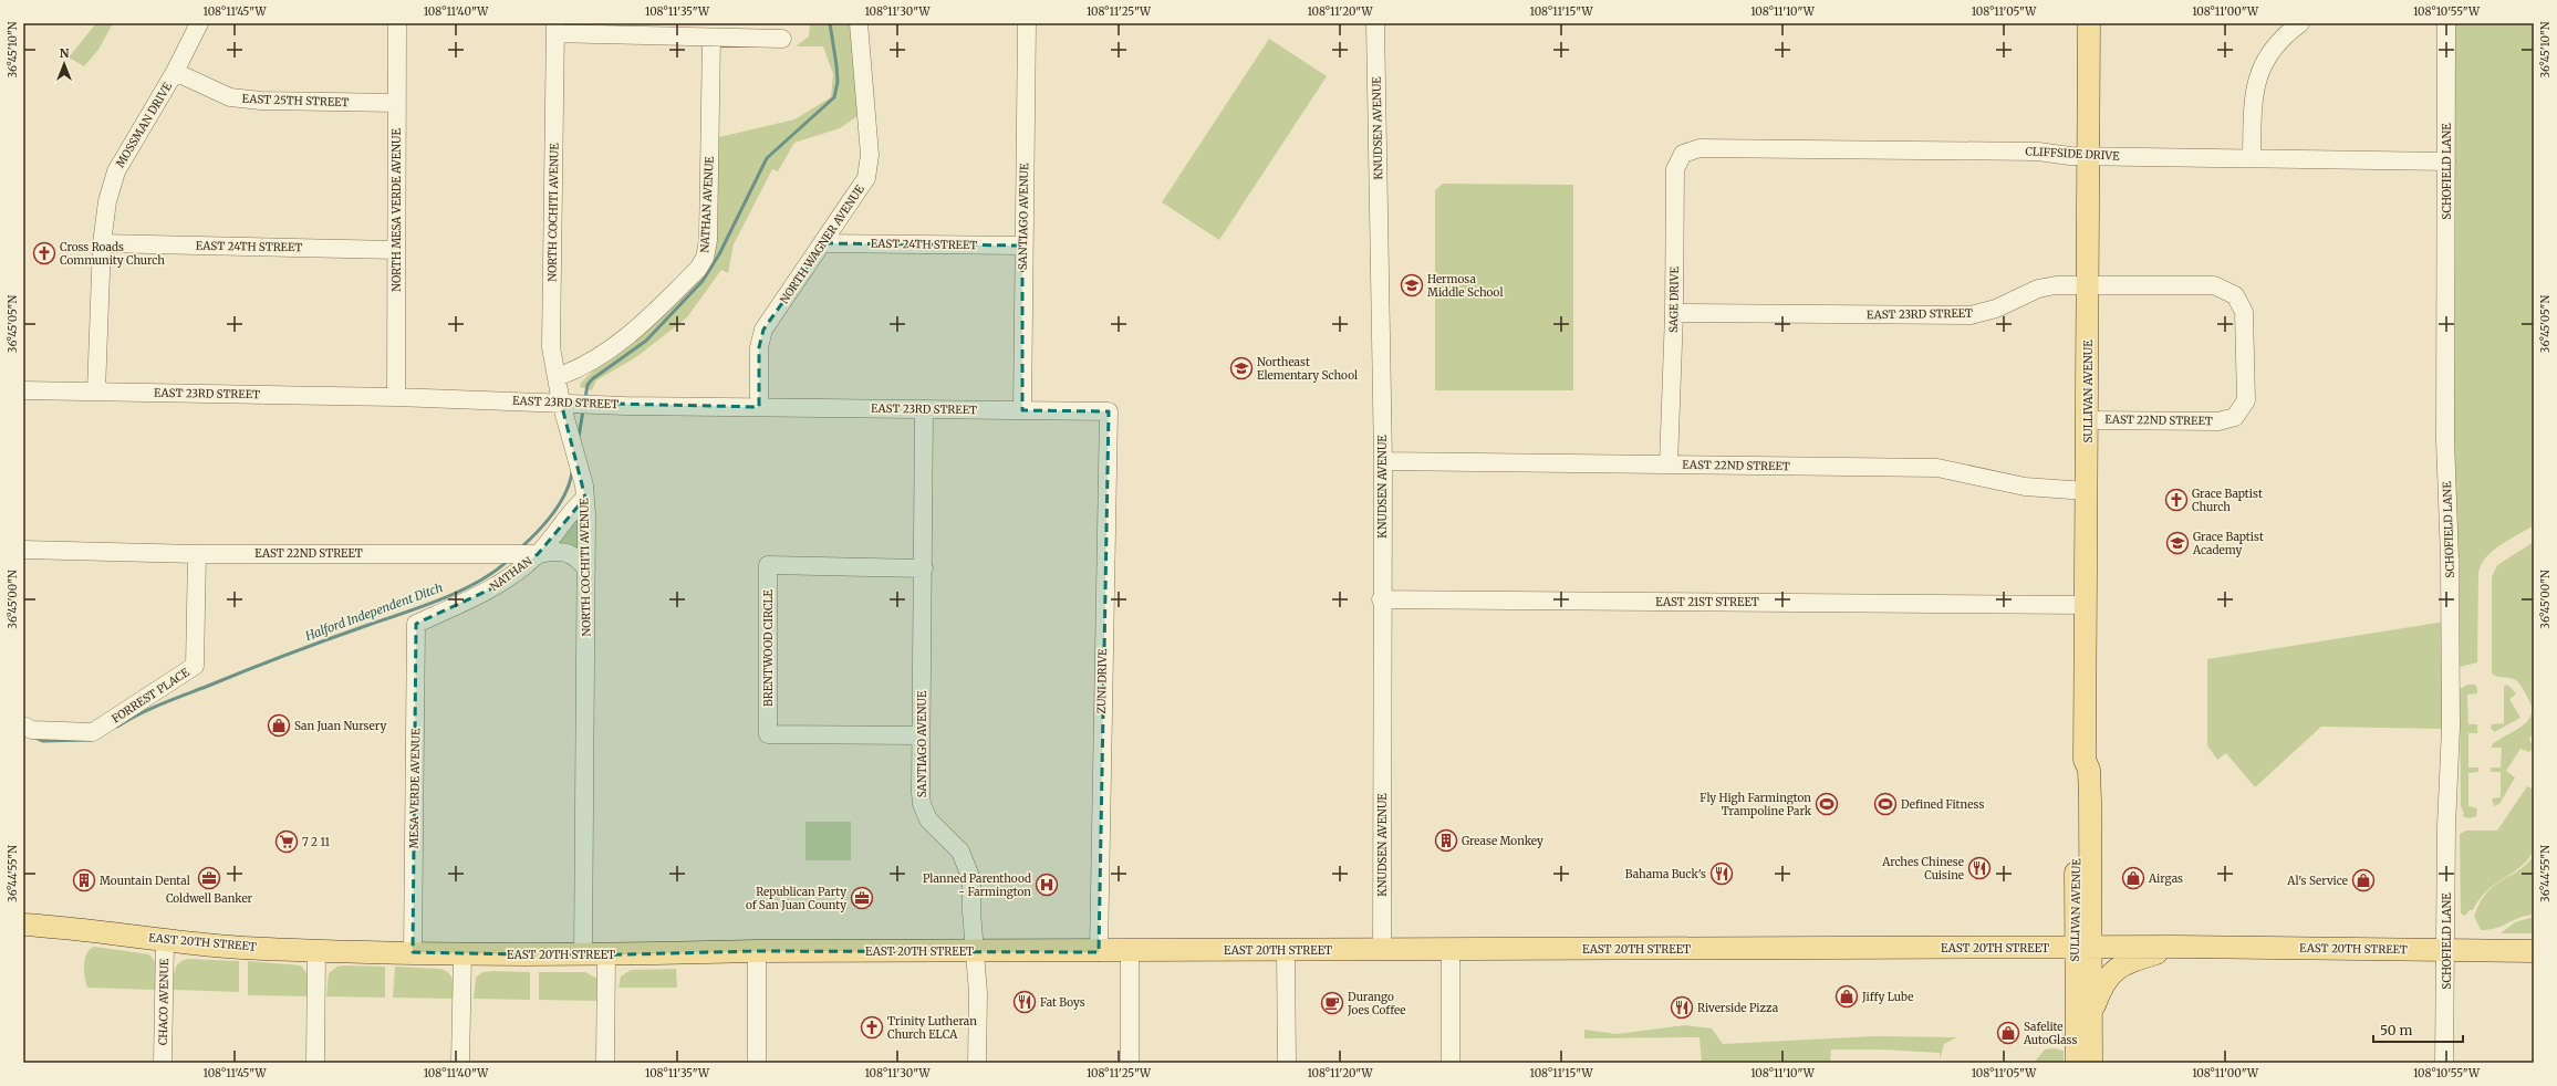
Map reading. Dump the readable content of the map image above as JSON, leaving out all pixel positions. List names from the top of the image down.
{
  "streets": {
    "main road": ["SULLIVAN AVENUE", "EAST 20TH STREET"],
    "street": [
      "EAST 25TH STREET",
      "MOSSMAN DRIVE",
      "KNUDSEN AVENUE",
      "CLIFFSIDE DRIVE",
      "SCHOFIELD LANE",
      "NATHAN AVENUE",
      "NORTH MESA VERDE AVENUE",
      "NORTH COCHITI AVENUE",
      "SANTIAGO AVENUE",
      "NORTH WAGNER AVENUE",
      "EAST 24TH STREET",
      "SAGE DRIVE",
      "EAST 23RD STREET",
      "EAST 22ND STREET",
      "NATHAN",
      "EAST 21ST STREET",
      "BRENTWOOD CIRCLE",
      "ZUNI DRIVE",
      "FORREST PLACE",
      "MESA VERDE AVENUE",
      "CHACO AVENUE"
    ]
  },
  "crossings": [
    ["EAST 25TH STREET", "MOSSMAN DRIVE"],
    ["EAST 25TH STREET", "NORTH MESA VERDE AVENUE"],
    ["MOSSMAN DRIVE", "EAST 24TH STREET"],
    ["MOSSMAN DRIVE", "EAST 23RD STREET"],
    ["KNUDSEN AVENUE", "EAST 22ND STREET"],
    ["KNUDSEN AVENUE", "EAST 21ST STREET"],
    ["KNUDSEN AVENUE", "EAST 20TH STREET"],
    ["CLIFFSIDE DRIVE", "SCHOFIELD LANE"],
    ["CLIFFSIDE DRIVE", "SAGE DRIVE"],
    ["CLIFFSIDE DRIVE", "SULLIVAN AVENUE"],
    ["SCHOFIELD LANE", "EAST 20TH STREET"],
    ["NATHAN AVENUE", "NORTH COCHITI AVENUE"],
    ["NORTH MESA VERDE AVENUE", "EAST 24TH STREET"],
    ["NORTH MESA VERDE AVENUE", "EAST 23RD STREET"],
    ["NORTH COCHITI AVENUE", "EAST 23RD STREET"],
    ["NORTH COCHITI AVENUE", "EAST 22ND STREET"],
    ["NORTH COCHITI AVENUE", "NATHAN"],
    ["NORTH COCHITI AVENUE", "EAST 20TH STREET"],
    ["SANTIAGO AVENUE", "EAST 24TH STREET"],
    ["SANTIAGO AVENUE", "EAST 23RD STREET"],
    ["SANTIAGO AVENUE", "BRENTWOOD CIRCLE"],
    ["SANTIAGO AVENUE", "EAST 20TH STREET"],
    ["NORTH WAGNER AVENUE", "EAST 24TH STREET"],
    ["NORTH WAGNER AVENUE", "EAST 23RD STREET"],
    ["SAGE DRIVE", "EAST 23RD STREET"],
    ["SAGE DRIVE", "EAST 22ND STREET"],
    ["EAST 23RD STREET", "SULLIVAN AVENUE"],
    ["EAST 23RD STREET", "EAST 22ND STREET"],
    ["EAST 23RD STREET", "ZUNI DRIVE"],
    ["SULLIVAN AVENUE", "EAST 22ND STREET"],
    ["SULLIVAN AVENUE", "EAST 21ST STREET"],
    ["SULLIVAN AVENUE", "EAST 20TH STREET"],
    ["EAST 22ND STREET", "NATHAN"],
    ["EAST 22ND STREET", "FORREST PLACE"],
    ["NATHAN", "MESA VERDE AVENUE"],
    ["ZUNI DRIVE", "EAST 20TH STREET"],
    ["MESA VERDE AVENUE", "EAST 20TH STREET"],
    ["EAST 20TH STREET", "CHACO AVENUE"]
  ],
  "water": ["Halford Independent Ditch"],
  "places": {
    "church": ["Cross Roads Community Church", "Grace Baptist Church", "Trinity Lutheran Church ELCA"],
    "school or university": ["Hermosa Middle School", "Northeast Elementary School", "Grace Baptist Academy"],
    "shop": [
      "San Juan Nursery",
      "Airgas",
      "Al's Service",
      "Jiffy Lube",
      "Safelite AutoGlass"
    ],
    "sports": ["Fly High Farmington Trampoline Park", "Defined Fitness"],
    "building": ["Grease Monkey", "Mountain Dental"],
    "supermarket": ["7 2 11"],
    "restaurant": [
      "Arches Chinese Cuisine",
      "Bahama Buck's",
      "Fat Boys",
      "Riverside Pizza"
    ],
    "office": ["Coldwell Banker", "Republican Party of San Juan County"],
    "hospital": ["Planned Parenthood - Farmington"],
    "cafe": ["Durango Joes Coffee"]
  },
  "scale_bar": "50 m",
  "north": "top",
  "coordinates": [
    "108°11'45\"W",
    "108°11'40\"W",
    "108°11'35\"W",
    "108°11'30\"W",
    "108°11'25\"W",
    "108°11'20\"W",
    "108°11'15\"W",
    "108°11'10\"W",
    "108°11'05\"W",
    "108°11'00\"W",
    "108°10'55\"W",
    "36°45'10\"N",
    "36°45'05\"N",
    "36°45'00\"N",
    "36°44'55\"N"
  ]
}
